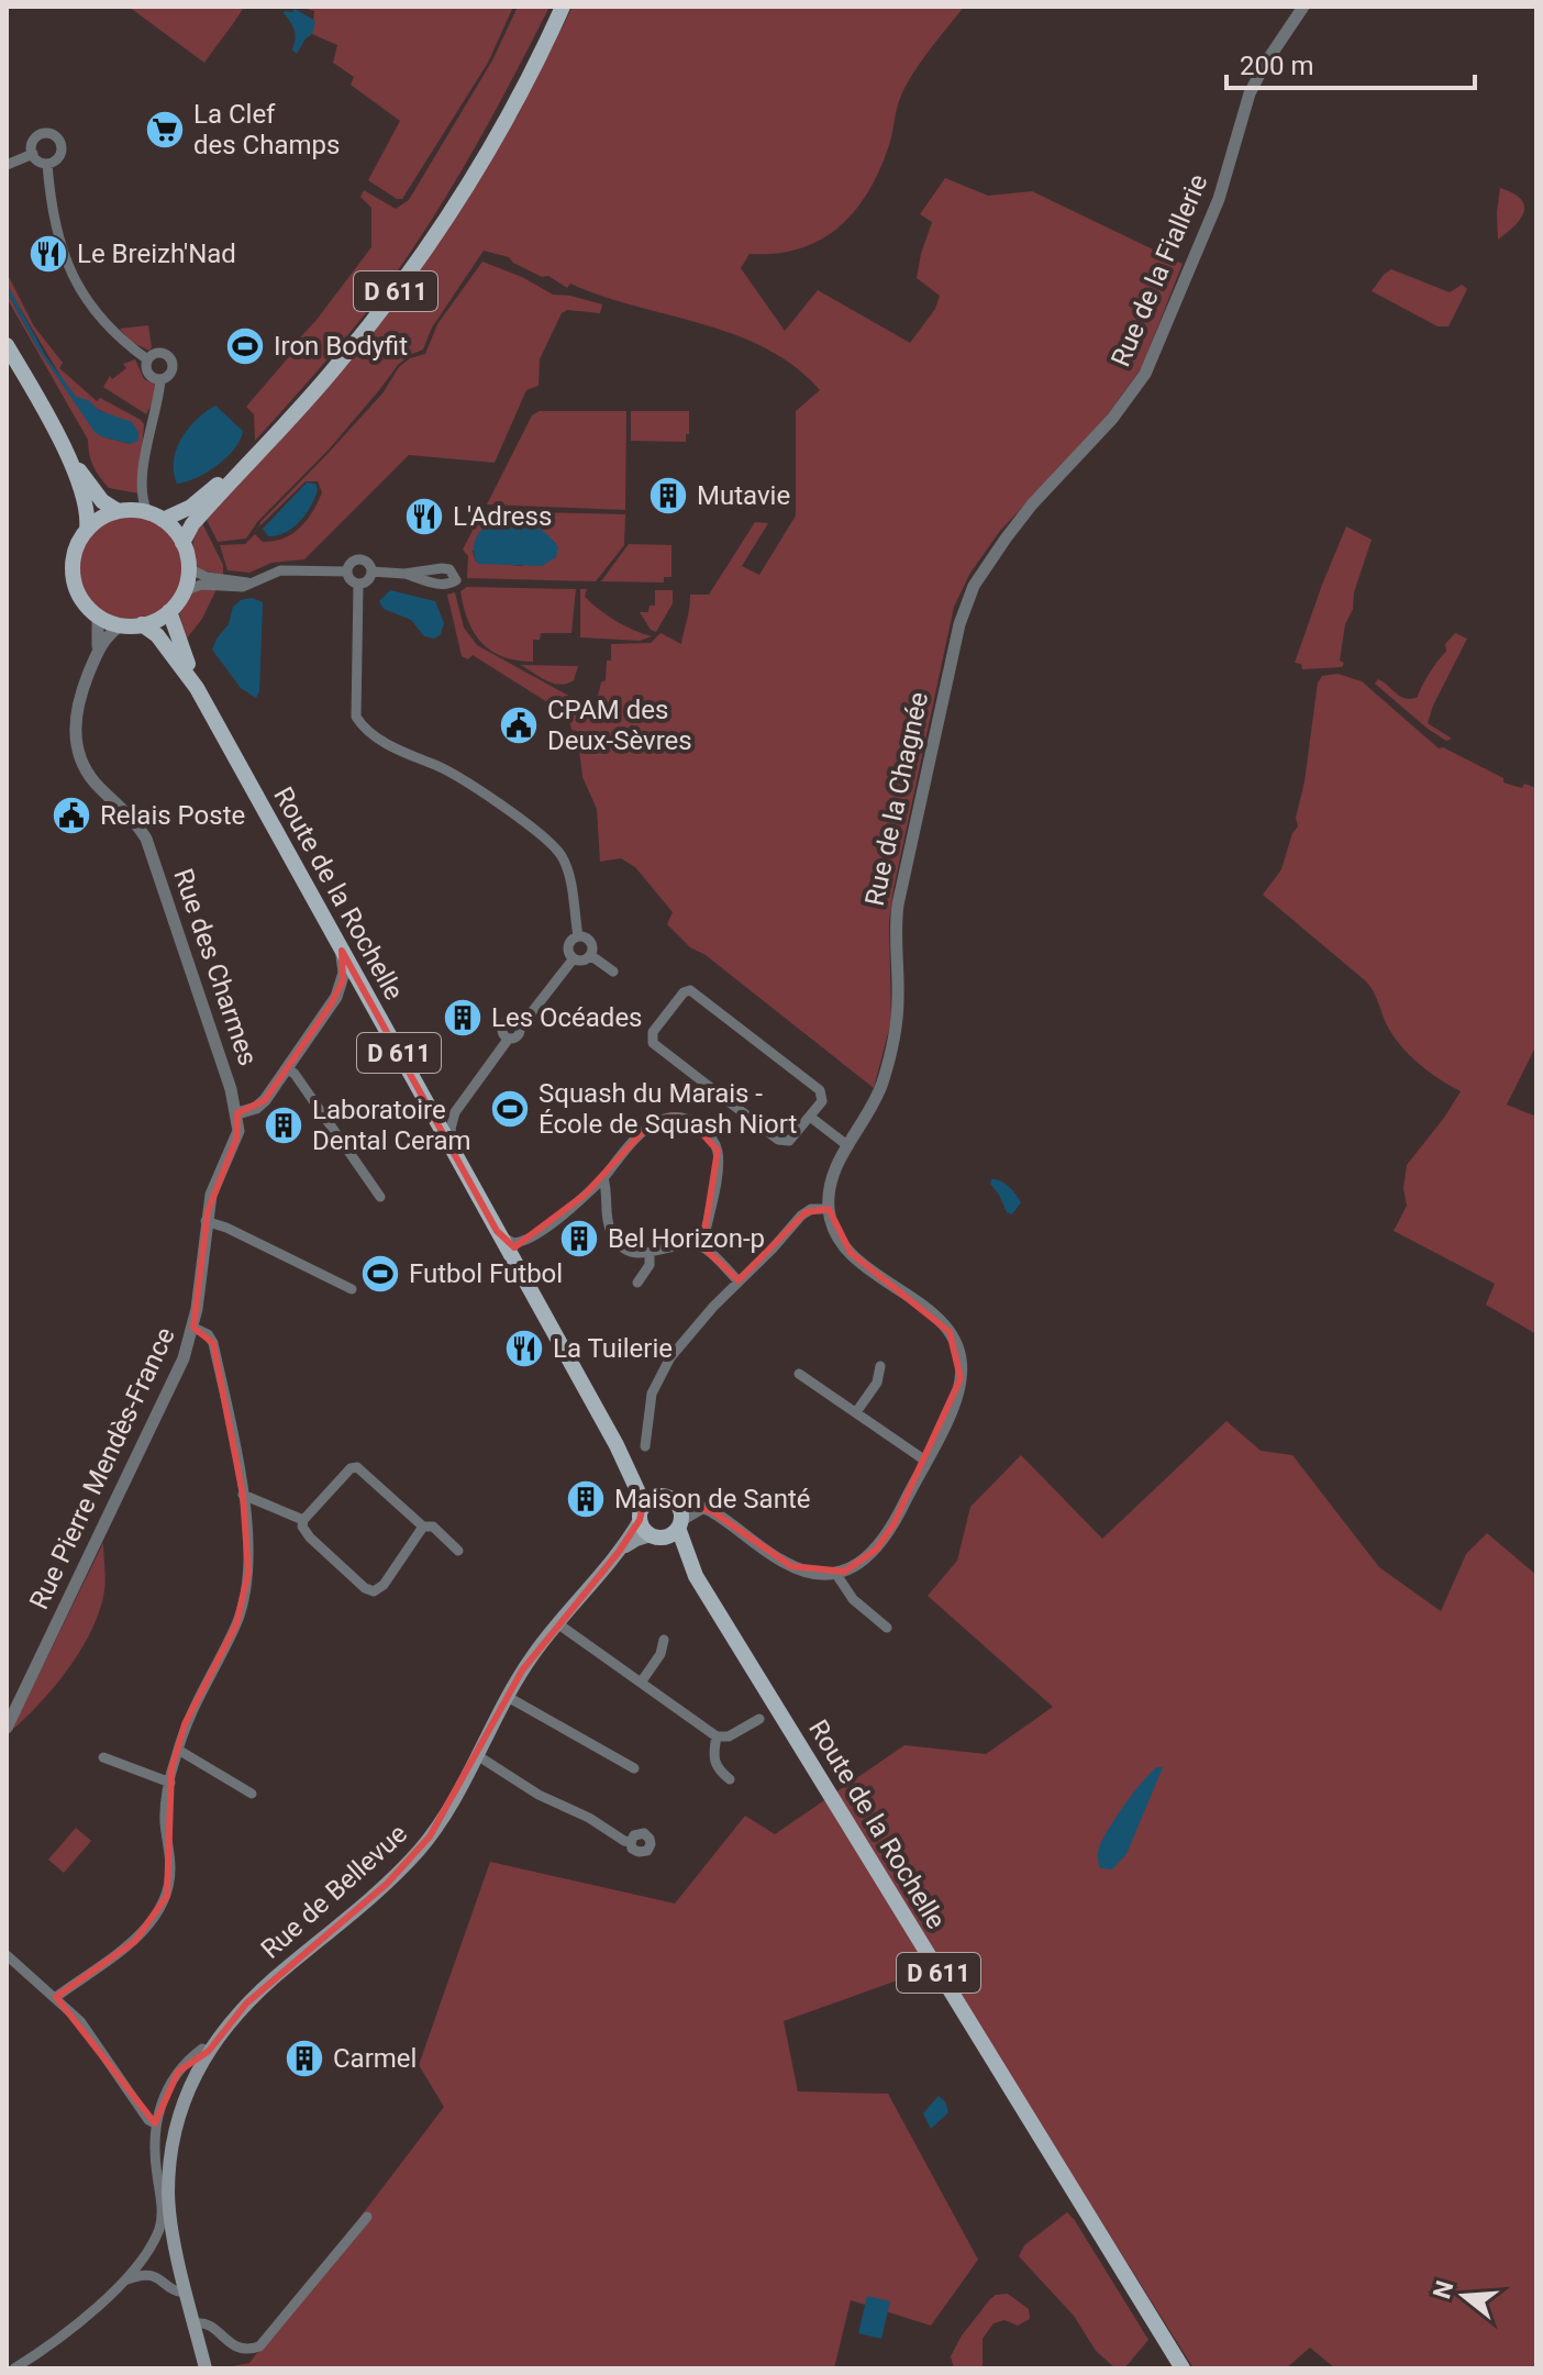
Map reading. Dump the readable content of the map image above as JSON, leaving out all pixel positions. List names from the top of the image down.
{
  "streets": {
    "main road": ["D 611", "Route de la Rochelle", "Rue de Bellevue"],
    "street": [
      "Rue de la Fiallerie",
      "Rue de la Chagnée",
      "Rue des Charmes",
      "Rue Pierre Mendès-France"
    ]
  },
  "crossings": [
    ["Rue de la Fiallerie", "Rue de la Chagnée"],
    ["D 611", "Route de la Rochelle"],
    ["D 611", "Rue des Charmes"],
    ["D 611", "Rue de Bellevue"],
    ["Route de la Rochelle", "Rue des Charmes"],
    ["Route de la Rochelle", "Rue de Bellevue"],
    ["Rue des Charmes", "Rue Pierre Mendès-France"]
  ],
  "places": {
    "supermarket": ["La Clef des Champs"],
    "restaurant": ["Le Breizh'Nad", "L'Adress", "La Tuilerie"],
    "sports": ["Iron Bodyfit", "Squash du Marais - École de Squash Niort", "Futbol Futbol"],
    "building": [
      "Mutavie",
      "Les Océades",
      "Laboratoire Dental Ceram",
      "Bel Horizon-p",
      "Maison de Santé",
      "Carmel"
    ],
    "public building": ["CPAM des Deux-Sèvres", "Relais Poste"]
  },
  "scale_bar": "200 m",
  "north": "left"
}
